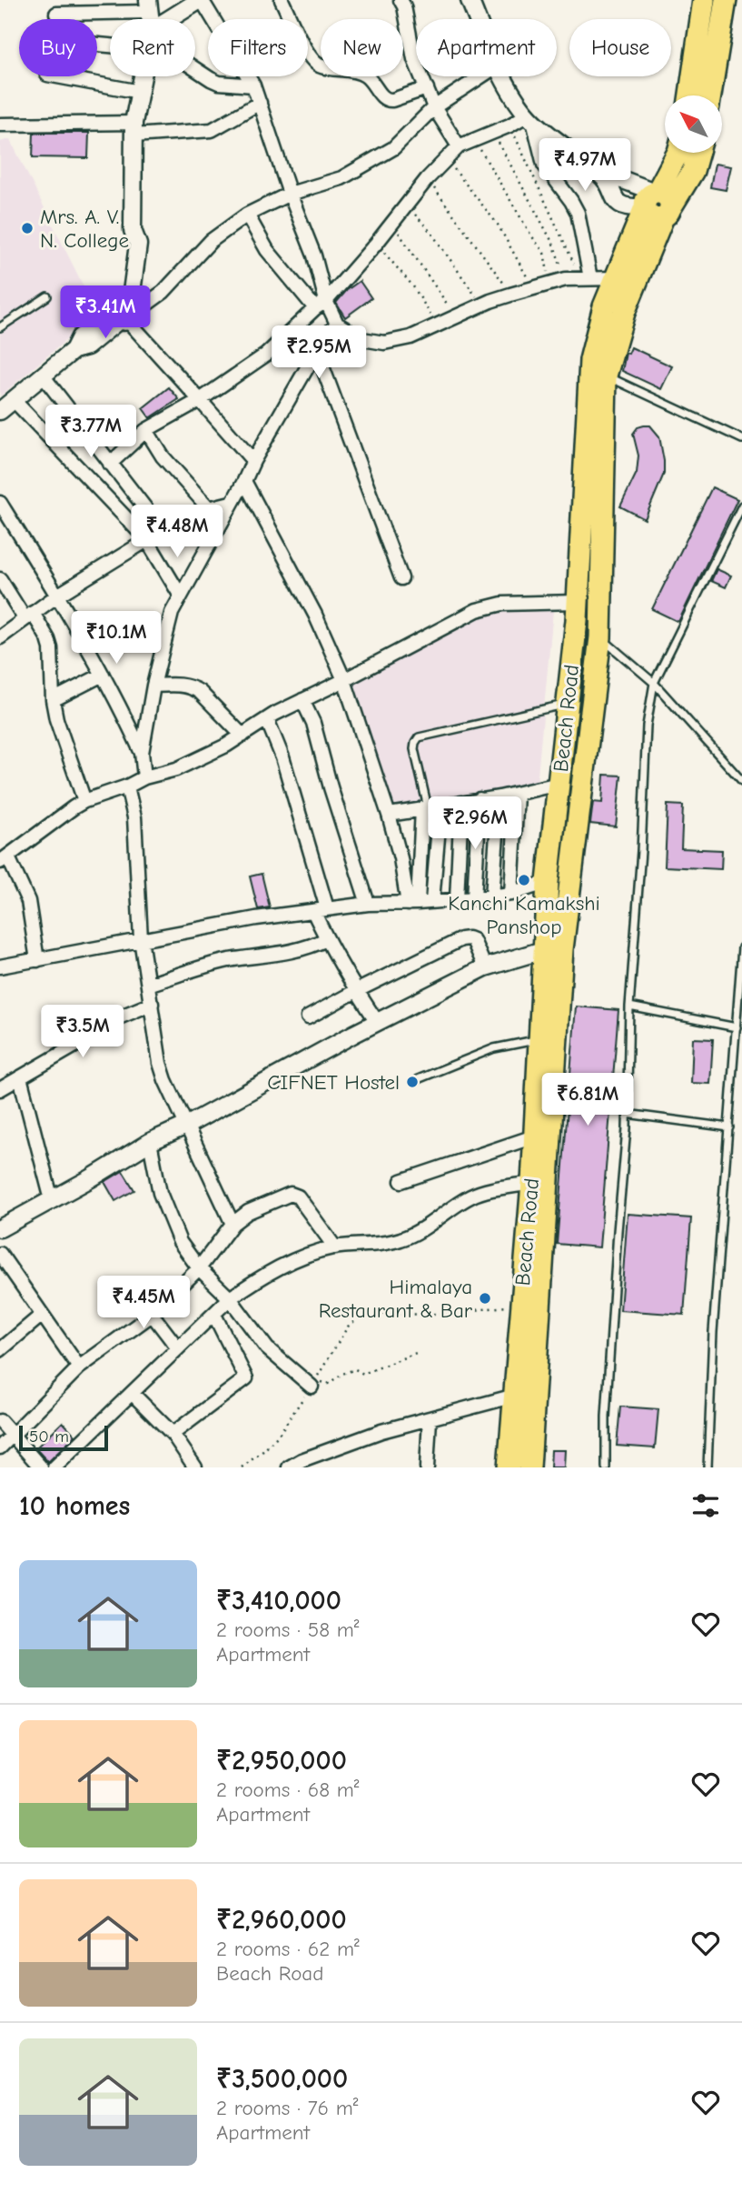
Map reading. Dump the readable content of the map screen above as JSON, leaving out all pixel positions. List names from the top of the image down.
{
  "streets": {
    "main road": ["Beach Road"]
  },
  "places": [
    "Mrs. A. V. N. College",
    "Kanchi Kamakshi Panshop",
    "CIFNET Hostel",
    "Himalaya Restaurant & Bar"
  ],
  "scale_bar": "50 m",
  "north": "top left",
  "page": {
    "chip": [
      "Buy",
      "Rent",
      "Filters",
      "New",
      "Apartment",
      "House"
    ],
    "price": [
      "₹4.97M",
      "₹3.41M",
      "₹2.95M",
      "₹3.77M",
      "₹4.48M",
      "₹10.1M",
      "₹2.96M",
      "₹3.5M",
      "₹6.81M",
      "₹4.45M"
    ],
    "scale": "50 m",
    "heading": "10 homes",
    "list": [
      {
        "name": "₹3,410,000",
        "note": "2 rooms · 58 m² · Apartment"
      },
      {
        "name": "₹2,950,000",
        "note": "2 rooms · 68 m² · Apartment"
      },
      {
        "name": "₹2,960,000",
        "note": "2 rooms · 62 m² · Beach Road"
      },
      {
        "name": "₹3,500,000",
        "note": "2 rooms · 76 m² · Apartment"
      }
    ]
  }
}
